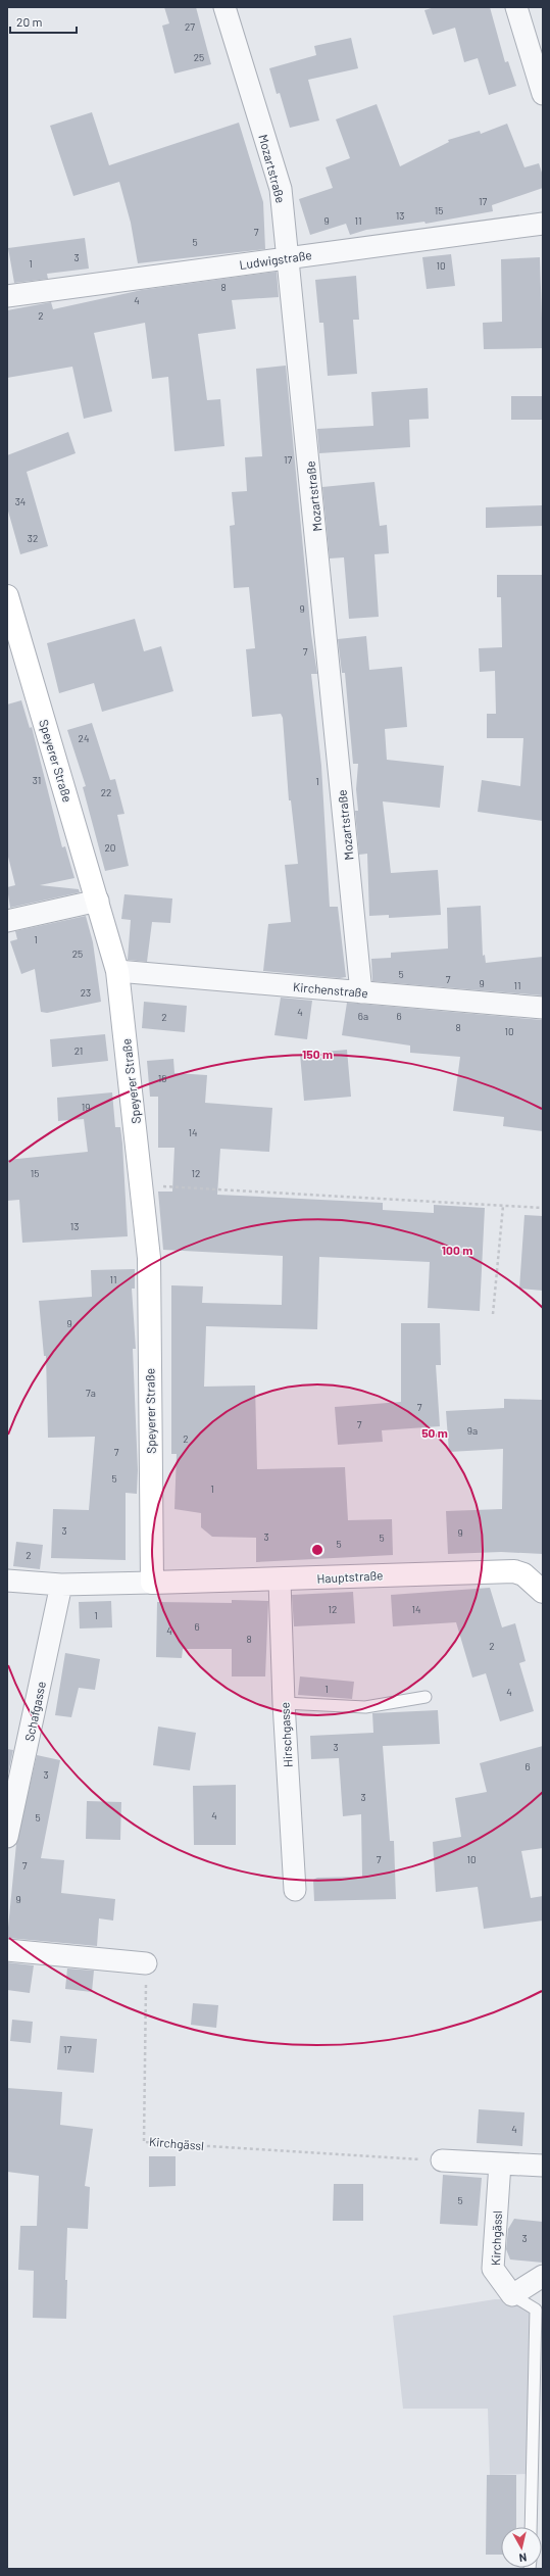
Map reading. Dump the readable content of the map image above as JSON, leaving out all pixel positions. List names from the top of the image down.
{
  "streets": {
    "main road": ["Speyerer Straße", "Hauptstraße"],
    "street": [
      "Mozartstraße",
      "Ludwigstraße",
      "Kirchenstraße",
      "Schafgasse",
      "Hirschgasse",
      "Kirchgässl"
    ]
  },
  "crossings": [
    ["Mozartstraße", "Ludwigstraße"],
    ["Mozartstraße", "Kirchenstraße"],
    ["Speyerer Straße", "Kirchenstraße"],
    ["Speyerer Straße", "Hauptstraße"],
    ["Hauptstraße", "Hirschgasse"]
  ],
  "house_numbers": [
    "27",
    "25",
    "17",
    "15",
    "13",
    "9",
    "11",
    "7",
    "5",
    "3",
    "1",
    "10",
    "8",
    "4",
    "2",
    "17",
    "34",
    "32",
    "9",
    "7",
    "24",
    "31",
    "1",
    "22",
    "20",
    "1",
    "25",
    "5",
    "7",
    "9",
    "11",
    "23",
    "4",
    "6a",
    "6",
    "2",
    "8",
    "10",
    "21",
    "16",
    "19",
    "14",
    "15",
    "12",
    "13",
    "11",
    "9",
    "7a",
    "7",
    "7",
    "9a",
    "2",
    "7",
    "5",
    "1",
    "3",
    "9",
    "3",
    "5",
    "5",
    "2",
    "12",
    "14",
    "1",
    "6",
    "4",
    "8",
    "2",
    "1",
    "4",
    "3",
    "6",
    "3",
    "3",
    "4",
    "5",
    "7",
    "10",
    "7",
    "9",
    "17",
    "4",
    "5",
    "3"
  ],
  "scale_bar": "20 m",
  "north": "bottom",
  "rings": ["150 m", "100 m", "50 m"]
}
